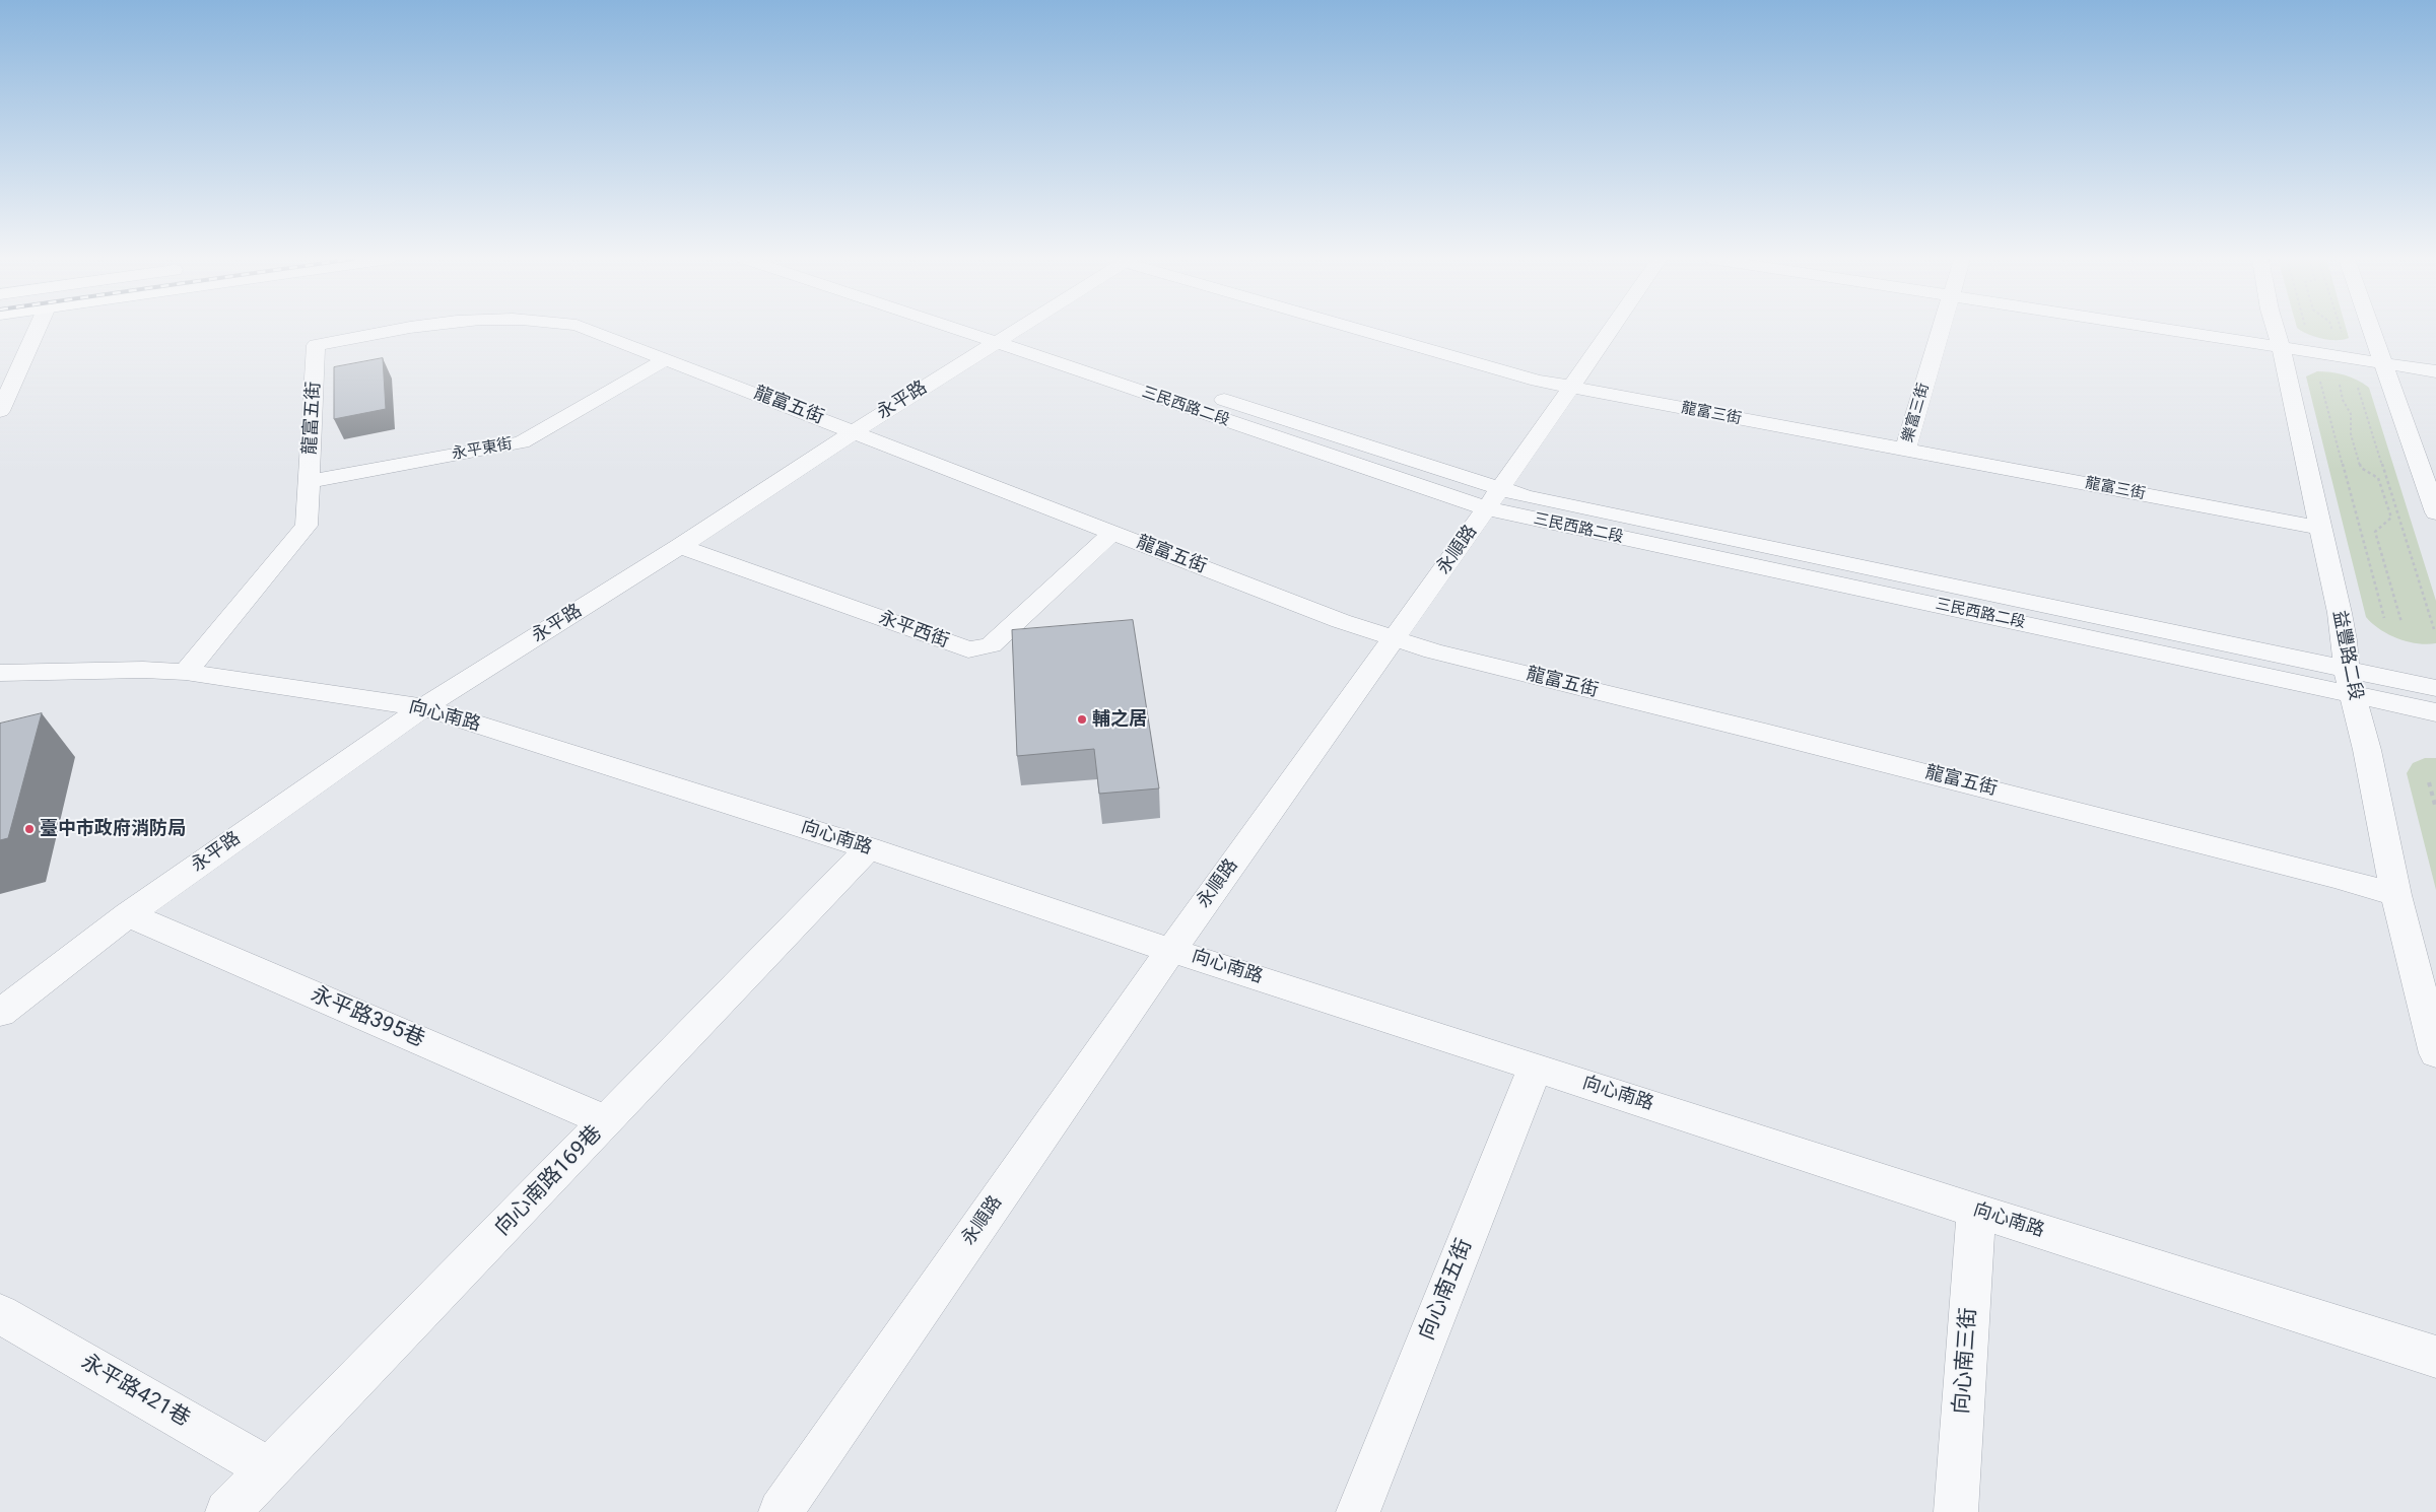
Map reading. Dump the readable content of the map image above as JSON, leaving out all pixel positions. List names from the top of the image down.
{
  "streets": {
    "street": [
      "永平路",
      "龍富五街",
      "三民西路二段",
      "樂富三街",
      "龍富三街",
      "永平東街",
      "永順路",
      "永平西街",
      "益豐路二段",
      "向心南路",
      "永平路395巷",
      "向心南路169巷",
      "向心南五街",
      "向心南三街",
      "永平路421巷"
    ]
  },
  "crossings": [
    ["永平路", "龍富五街"],
    ["永平路", "三民西路二段"],
    ["永平路", "永平西街"],
    ["永平路", "向心南路"],
    ["永平路", "永平路395巷"],
    ["龍富五街", "永平東街"],
    ["龍富五街", "永順路"],
    ["龍富五街", "永平西街"],
    ["龍富五街", "益豐路二段"],
    ["龍富五街", "向心南路"],
    ["三民西路二段", "永順路"],
    ["三民西路二段", "益豐路二段"],
    ["樂富三街", "龍富三街"],
    ["龍富三街", "永順路"],
    ["龍富三街", "益豐路二段"],
    ["永順路", "向心南路"],
    ["向心南路", "向心南路169巷"],
    ["向心南路", "向心南五街"],
    ["向心南路", "向心南三街"],
    ["永平路395巷", "向心南路169巷"],
    ["向心南路169巷", "永平路421巷"]
  ],
  "places": ["輔之居", "臺中市政府消防局"]
}
